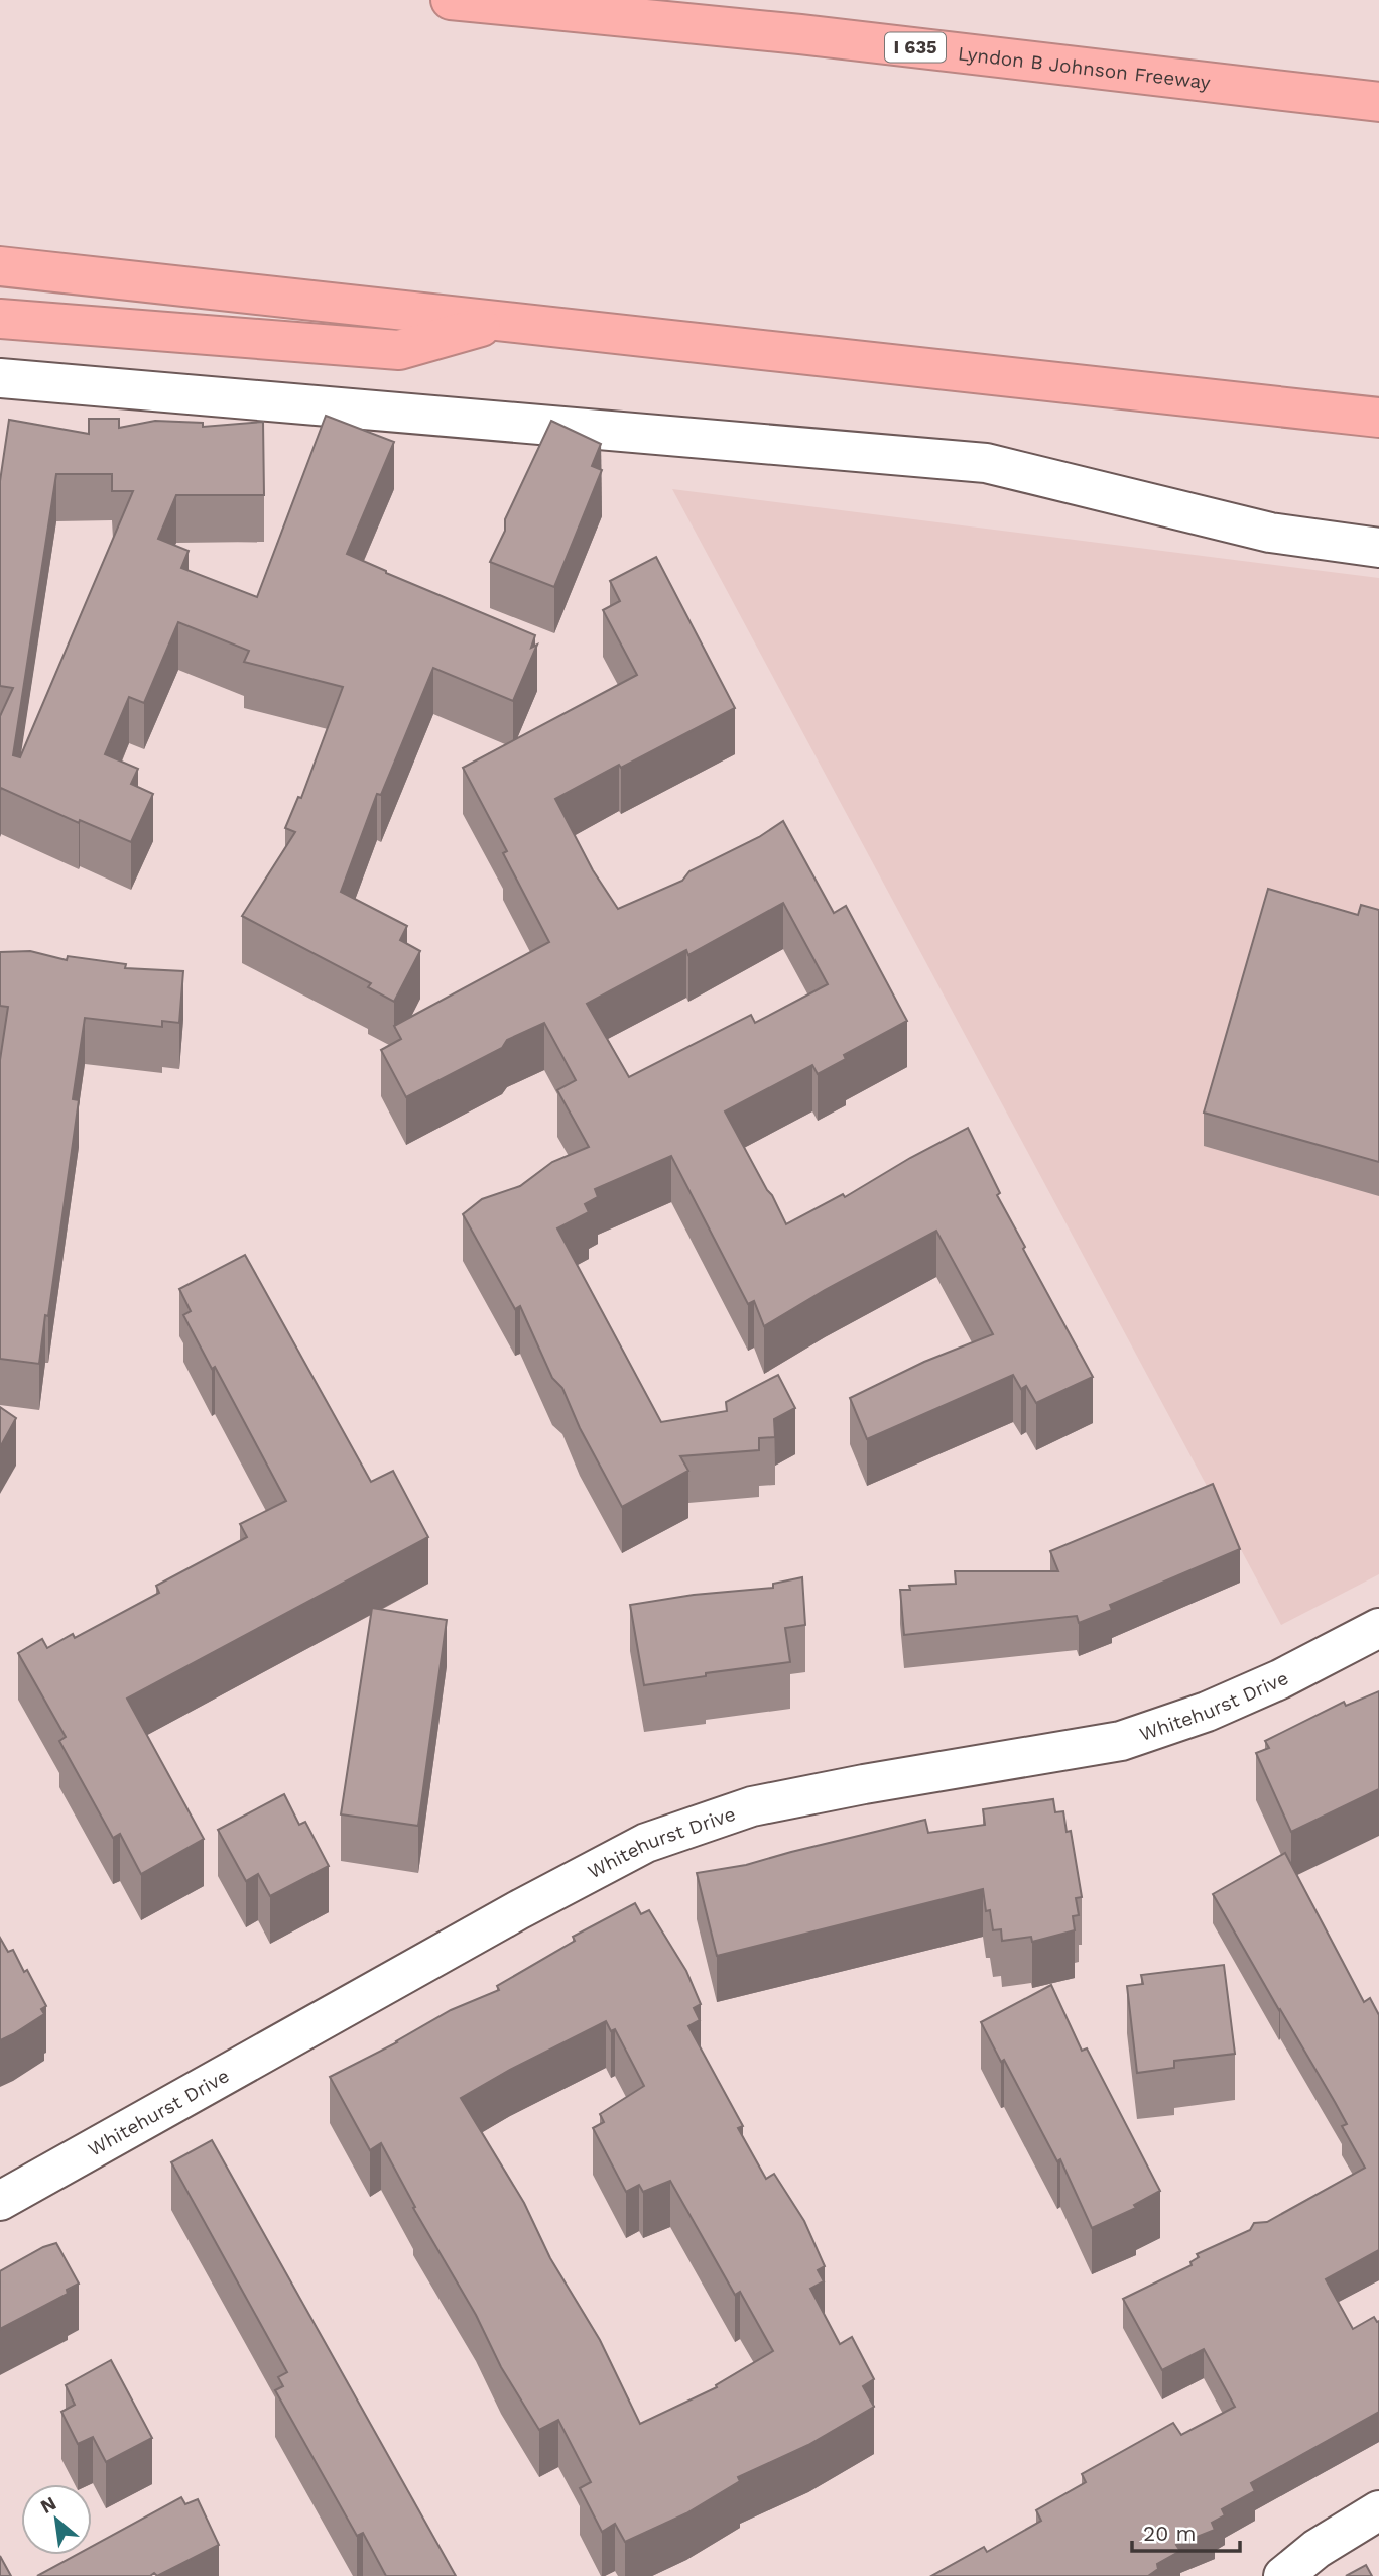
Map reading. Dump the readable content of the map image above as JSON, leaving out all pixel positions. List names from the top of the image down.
{
  "streets": {
    "highway": ["I 635", "Lyndon B Johnson Freeway"],
    "street": ["Whitehurst Drive"]
  },
  "scale_bar": "20 m",
  "north": "top left"
}
